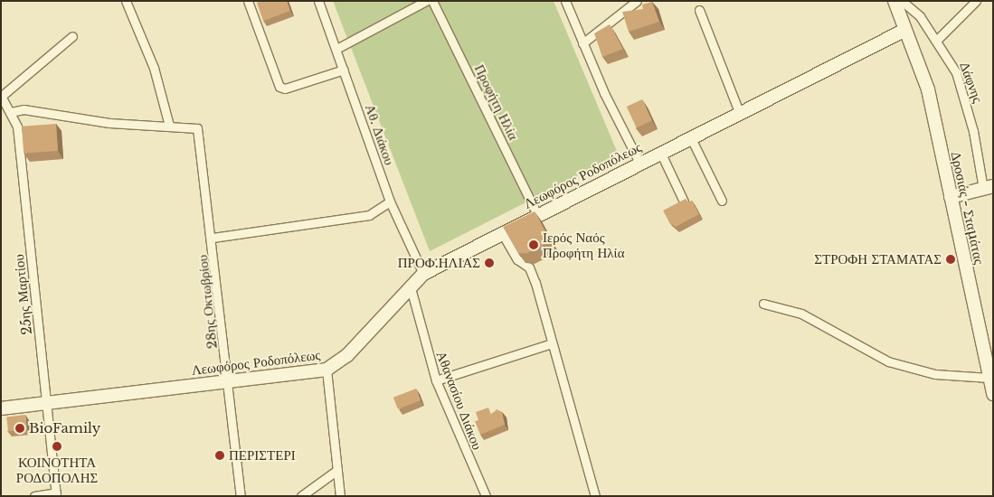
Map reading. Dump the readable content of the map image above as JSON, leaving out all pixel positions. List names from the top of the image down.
{
  "streets": {
    "street": [
      "Δάφνης",
      "Προφήτη Ηλία",
      "Αθ. Διάκου",
      "Λεωφόρος Ροδοπόλεως",
      "Δροσιάς - Σταμάτας",
      "25ης Μαρτίου",
      "28ης Οκτωβρίου",
      "Αθανασίου Διάκου"
    ]
  },
  "crossings": [
    ["Προφήτη Ηλία", "Λεωφόρος Ροδοπόλεως"],
    ["Αθ. Διάκου", "Λεωφόρος Ροδοπόλεως"],
    ["Λεωφόρος Ροδοπόλεως", "Δροσιάς - Σταμάτας"],
    ["Λεωφόρος Ροδοπόλεως", "25ης Μαρτίου"],
    ["Λεωφόρος Ροδοπόλεως", "28ης Οκτωβρίου"],
    ["Λεωφόρος Ροδοπόλεως", "Αθανασίου Διάκου"]
  ],
  "places": [
    "Ιερός Ναός Προφήτη Ηλία",
    "ΣΤΡΟΦΗ ΣΤΑΜΑΤΑΣ",
    "ΠΡΟΦ.ΗΛΙΑΣ",
    "BioFamily",
    "ΚΟΙΝΟΤΗΤΑ ΡΟΔΟΠΟΛΗΣ",
    "ΠΕΡΙΣΤΕΡΙ"
  ]
}
